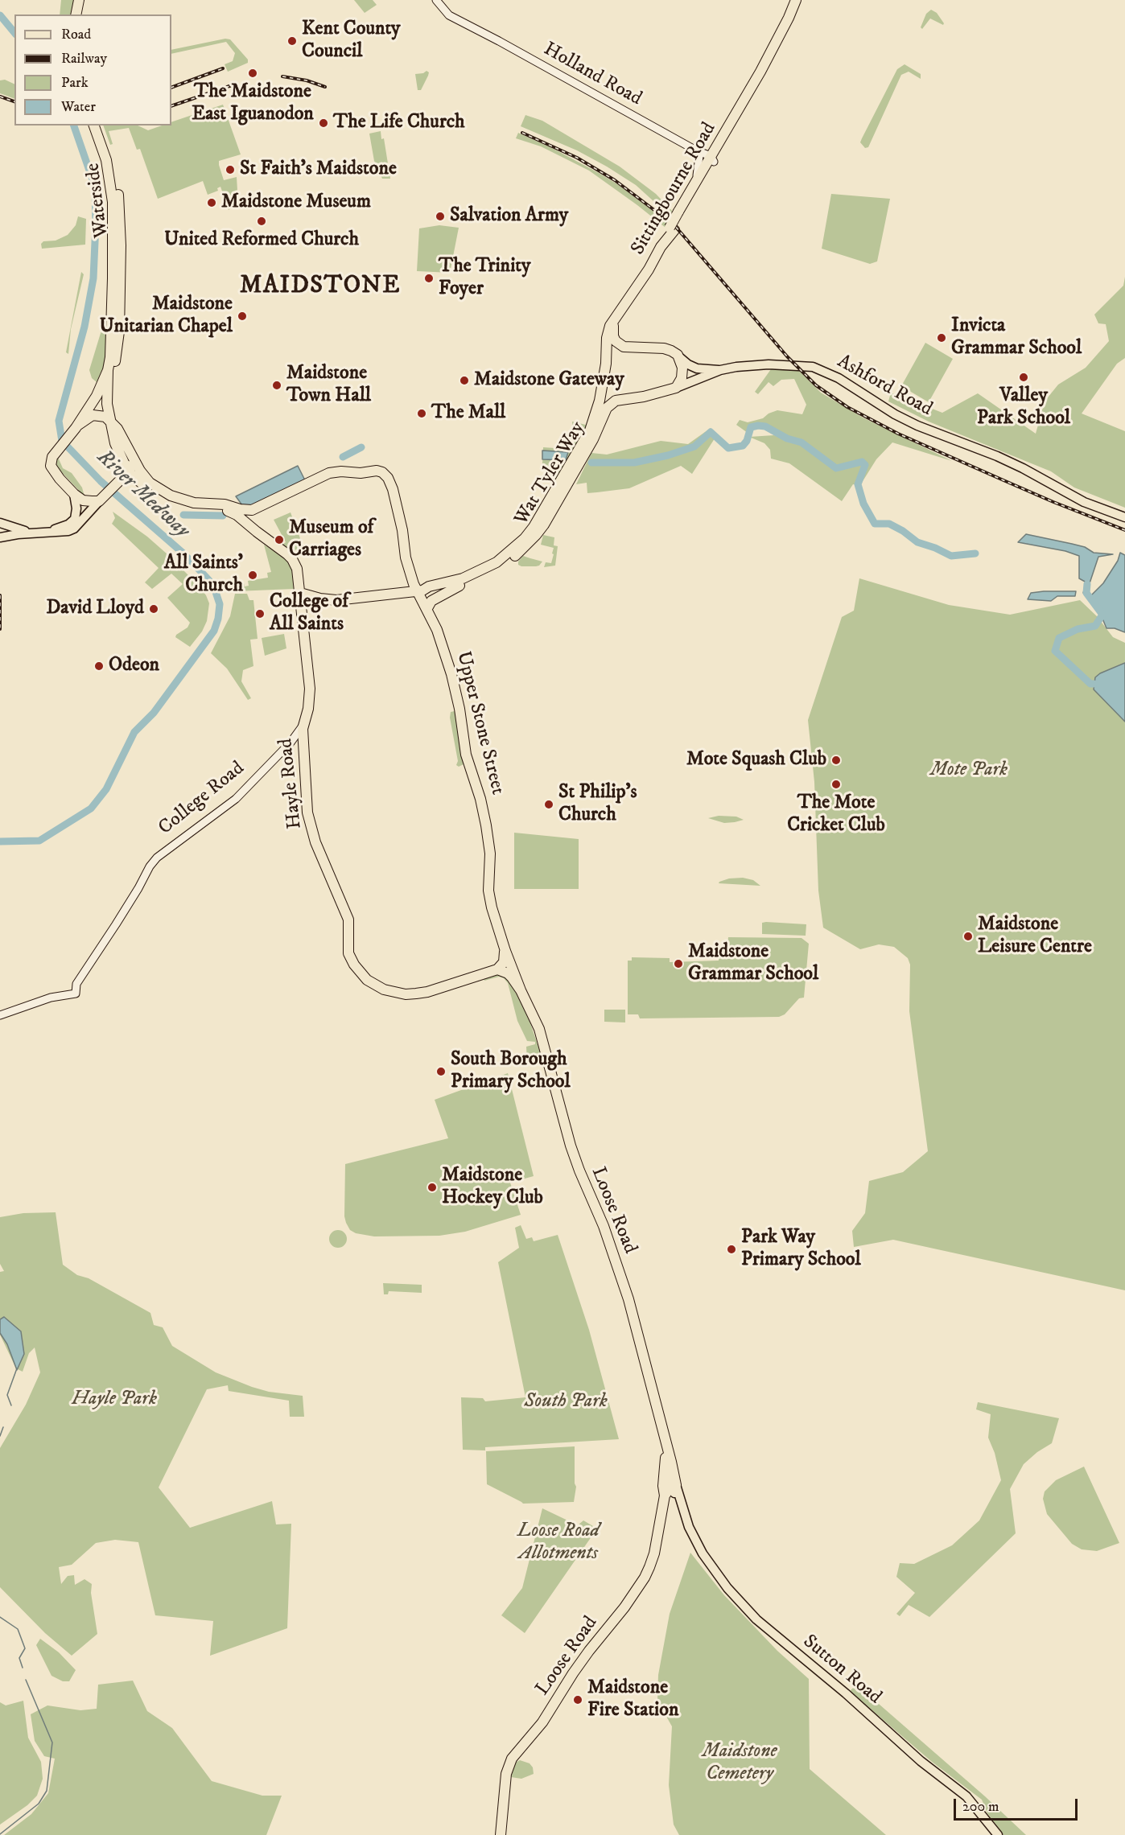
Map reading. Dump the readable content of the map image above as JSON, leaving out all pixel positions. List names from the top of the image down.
{
  "streets": {
    "highway": [
      "Sittingbourne Road",
      "Waterside",
      "Ashford Road",
      "Wat Tyler Way",
      "Upper Stone Street",
      "Hayle Road",
      "College Road",
      "Loose Road"
    ],
    "main road": ["Holland Road", "Sutton Road"]
  },
  "crossings": [
    ["Holland Road", "Sittingbourne Road"],
    ["Sittingbourne Road", "Ashford Road"],
    ["Sittingbourne Road", "Wat Tyler Way"],
    ["Ashford Road", "Wat Tyler Way"],
    ["Upper Stone Street", "Loose Road"],
    ["Hayle Road", "College Road"],
    ["Hayle Road", "Loose Road"],
    ["Loose Road", "Sutton Road"]
  ],
  "districts": ["MAIDSTONE"],
  "water": ["River Medway"],
  "parks": [
    "Mote Park",
    "Hayle Park",
    "South Park",
    "Loose Road Allotments",
    "Maidstone Cemetery"
  ],
  "places": [
    "Kent County Council",
    "The Maidstone East Iguanodon",
    "The Life Church",
    "St Faith's Maidstone",
    "Maidstone Museum",
    "Salvation Army",
    "United Reformed Church",
    "The Trinity Foyer",
    "Maidstone Unitarian Chapel",
    "Invicta Grammar School",
    "Valley Park School",
    "Maidstone Gateway",
    "Maidstone Town Hall",
    "The Mall",
    "Museum of Carriages",
    "All Saints' Church",
    "David Lloyd",
    "College of All Saints",
    "Odeon",
    "Mote Squash Club",
    "The Mote Cricket Club",
    "St Philip's Church",
    "Maidstone Leisure Centre",
    "Maidstone Grammar School",
    "South Borough Primary School",
    "Maidstone Hockey Club",
    "Park Way Primary School",
    "Maidstone Fire Station"
  ],
  "legend": [
    "Road",
    "Railway",
    "Park",
    "Water"
  ],
  "scale_bar": "200 m"
}
